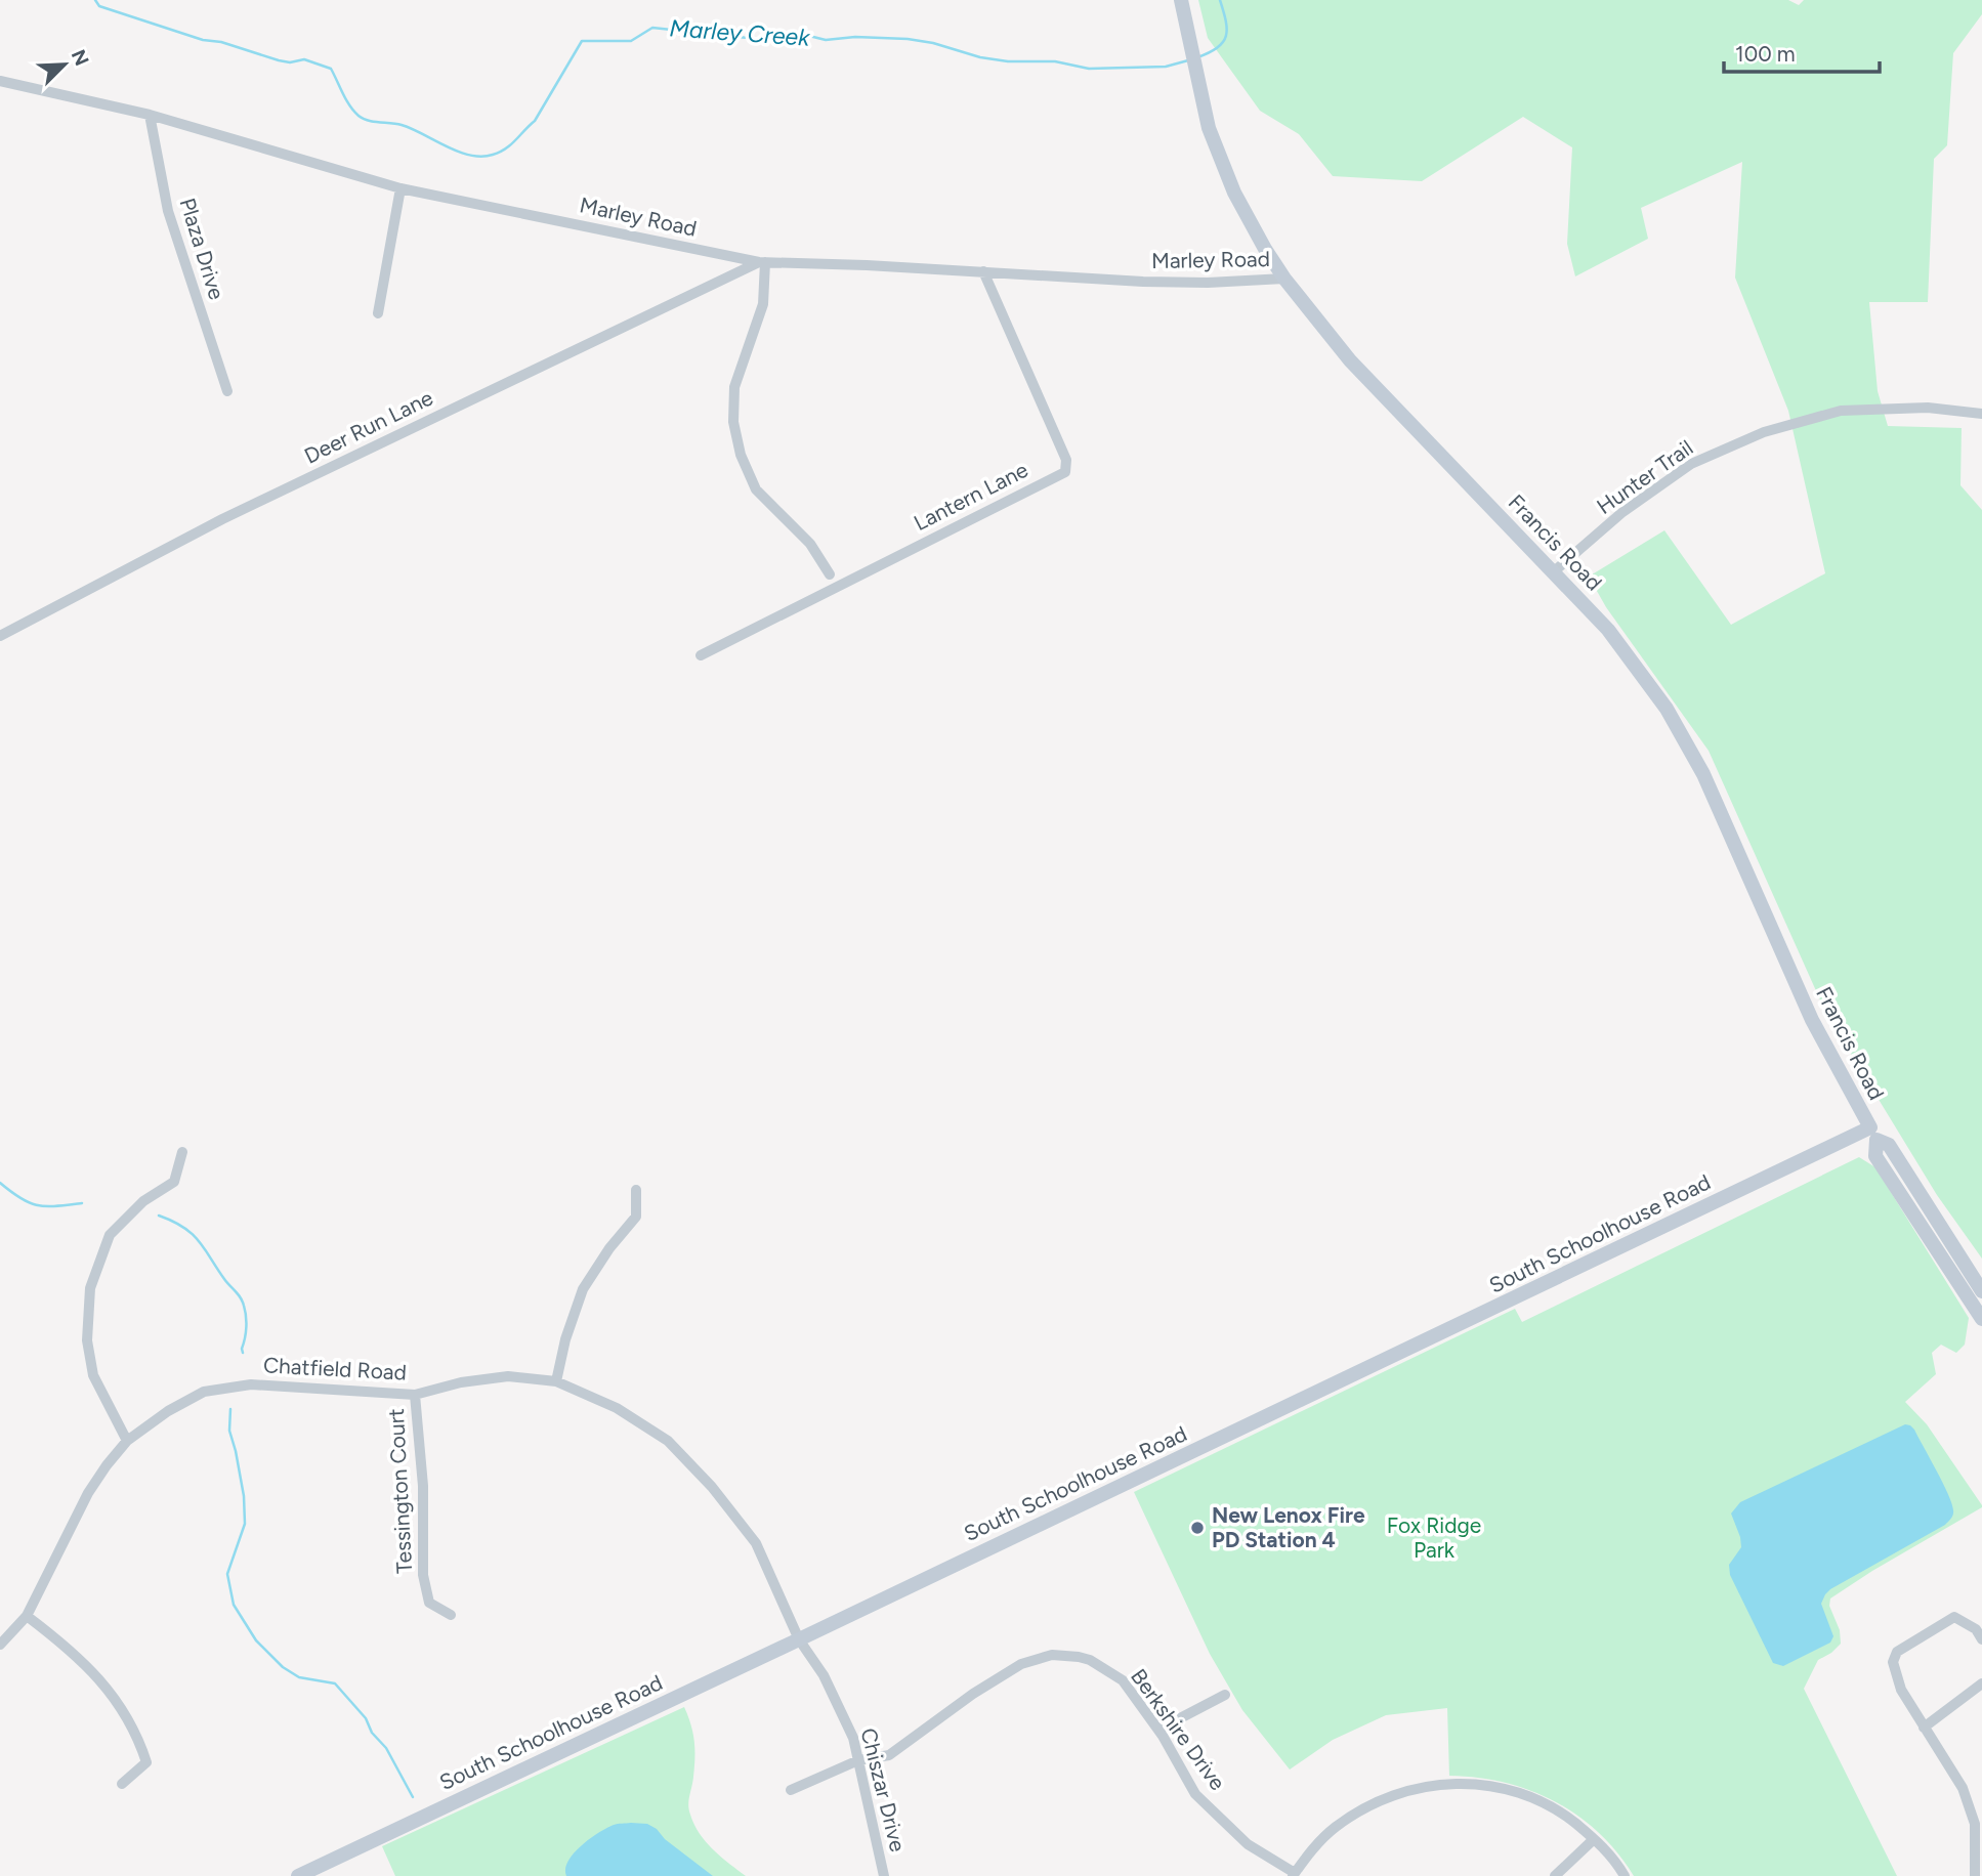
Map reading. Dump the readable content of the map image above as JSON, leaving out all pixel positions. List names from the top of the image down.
{
  "streets": {
    "street": [
      "Marley Road",
      "Plaza Drive",
      "Deer Run Lane",
      "Hunter Trail",
      "Lantern Lane",
      "Francis Road",
      "South Schoolhouse Road",
      "Chatfield Road",
      "Tessington Court",
      "Berkshire Drive",
      "Chiszar Drive"
    ]
  },
  "crossings": [
    ["Marley Road", "Plaza Drive"],
    ["Marley Road", "Deer Run Lane"],
    ["Marley Road", "Lantern Lane"],
    ["Marley Road", "Francis Road"],
    ["Hunter Trail", "Francis Road"],
    ["Francis Road", "South Schoolhouse Road"],
    ["South Schoolhouse Road", "Chatfield Road"],
    ["South Schoolhouse Road", "Chiszar Drive"],
    ["Chatfield Road", "Tessington Court"],
    ["Chatfield Road", "Chiszar Drive"],
    ["Berkshire Drive", "Chiszar Drive"]
  ],
  "water": ["Marley Creek"],
  "parks": ["Fox Ridge Park"],
  "places": ["New Lenox Fire PD Station 4"],
  "scale_bar": "100 m",
  "north": "top right"
}
